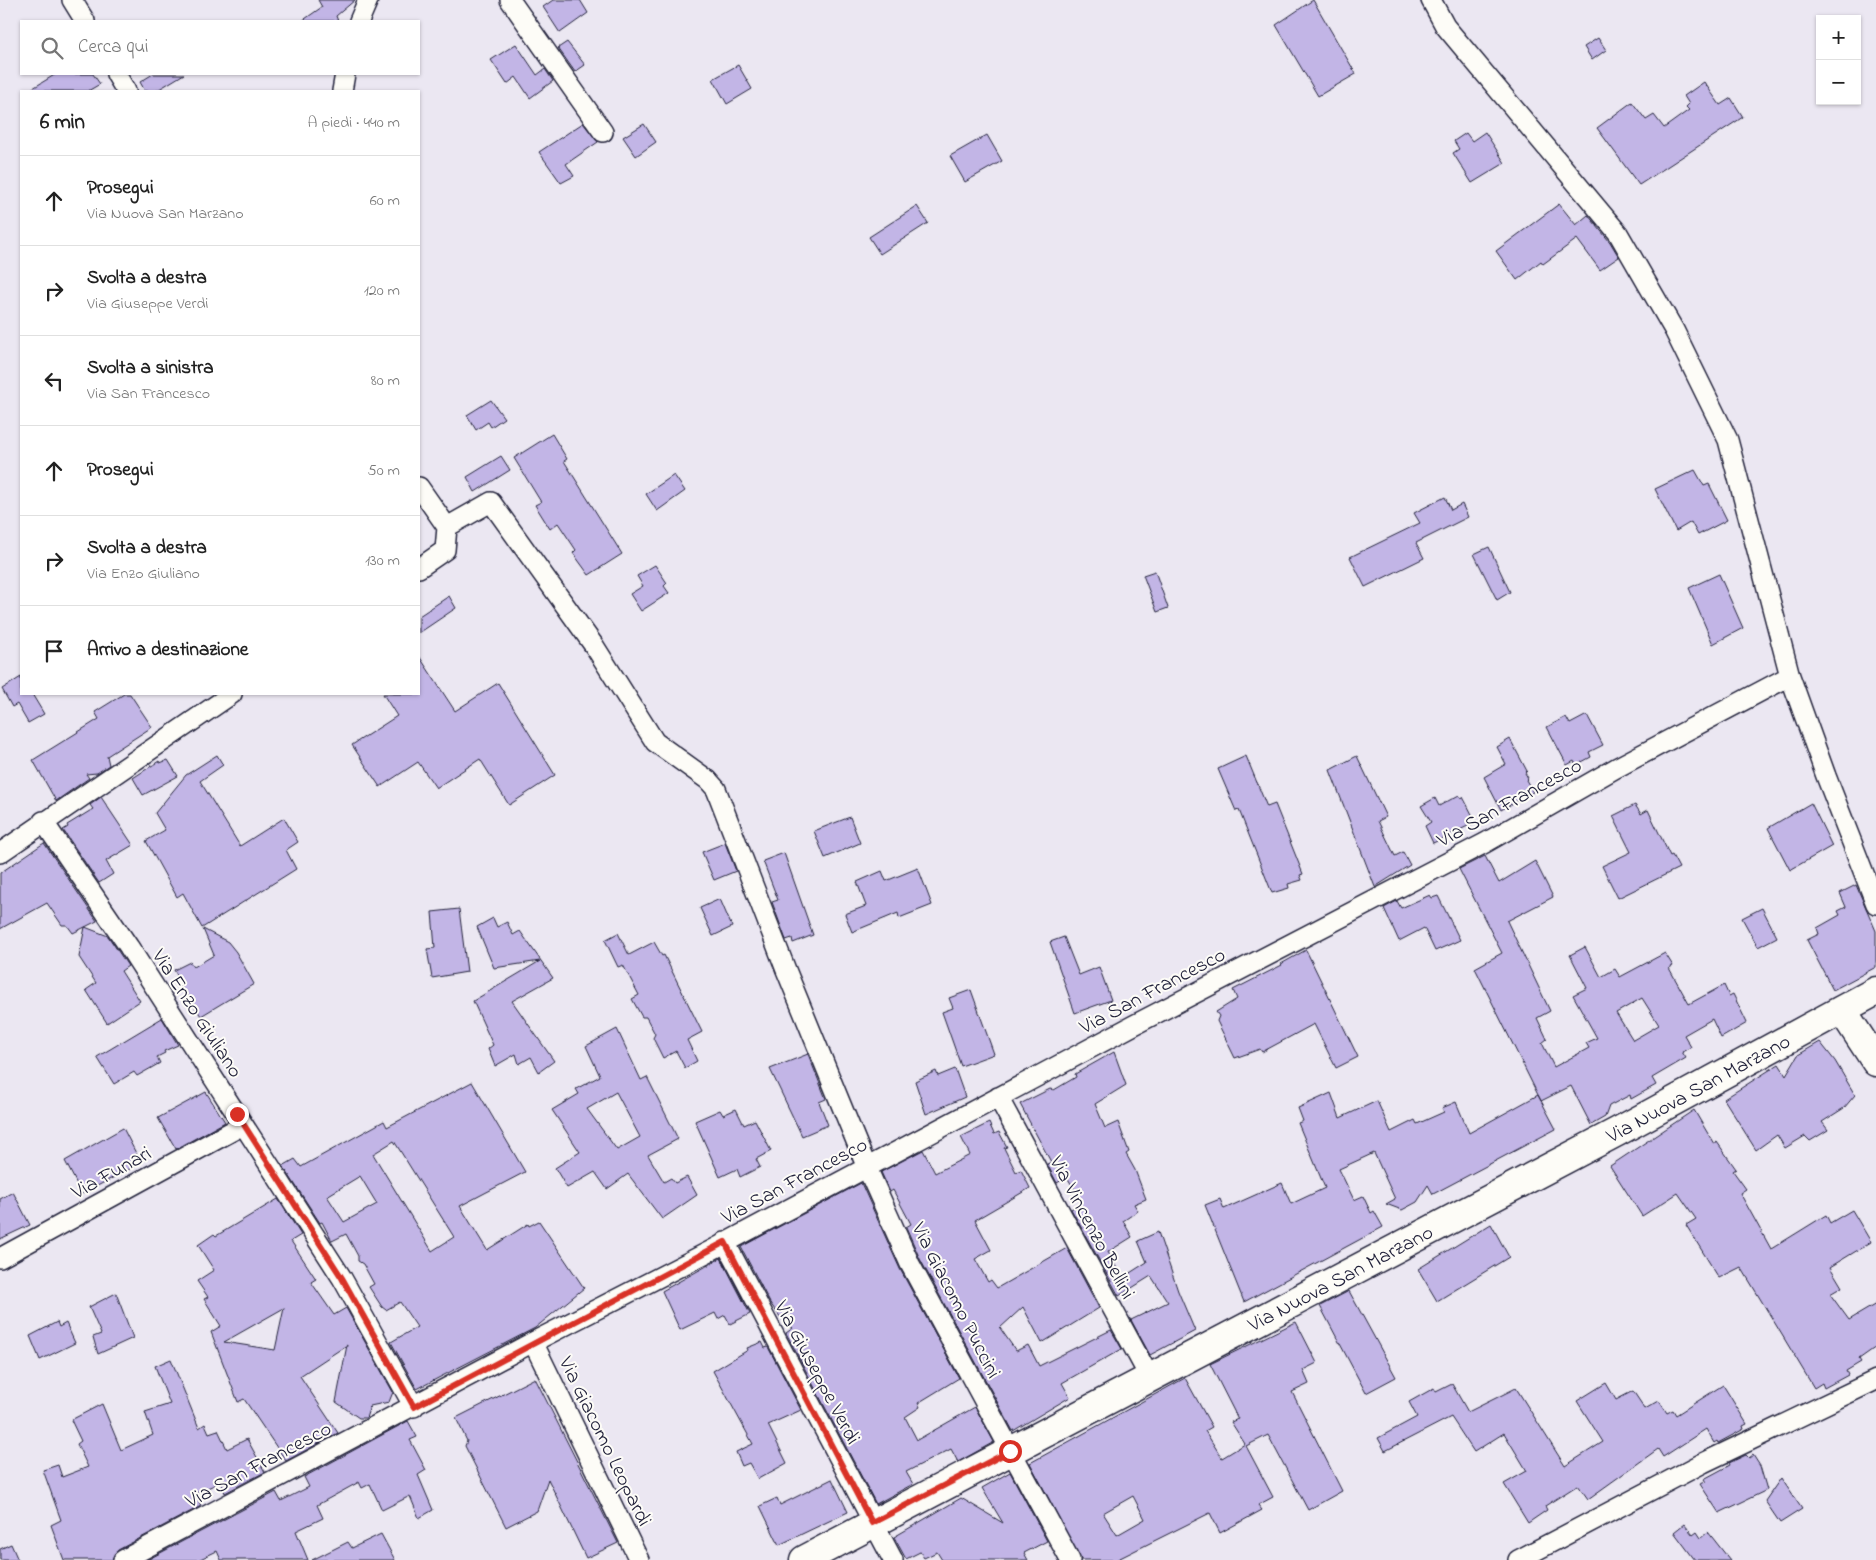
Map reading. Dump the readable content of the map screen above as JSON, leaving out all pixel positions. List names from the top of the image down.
{
  "streets": {
    "main road": ["Via Nuova San Marzano"],
    "street": [
      "Via San Francesco",
      "Via Enzo Giuliano",
      "Via Funari",
      "Via Vincenzo Bellini",
      "Via Giacomo Puccini",
      "Via Giuseppe Verdi",
      "Via Giacomo Leopardi"
    ]
  },
  "crossings": [
    ["Via San Francesco", "Via Enzo Giuliano"],
    ["Via San Francesco", "Via Vincenzo Bellini"],
    ["Via San Francesco", "Via Giacomo Puccini"],
    ["Via San Francesco", "Via Giuseppe Verdi"],
    ["Via San Francesco", "Via Giacomo Leopardi"],
    ["Via Enzo Giuliano", "Via Funari"],
    ["Via Nuova San Marzano", "Via Vincenzo Bellini"],
    ["Via Nuova San Marzano", "Via Giacomo Puccini"],
    ["Via Nuova San Marzano", "Via Giuseppe Verdi"]
  ],
  "page": {
    "map_buttons": ["+", "−"],
    "search": "Cerca qui",
    "heading": ["6 min", "A piedi · 440 m"],
    "list": [
      ["Prosegui", "Via Nuova San Marzano", "60 m"],
      ["Svolta a destra", "Via Giuseppe Verdi", "120 m"],
      ["Svolta a sinistra", "Via San Francesco", "80 m"],
      ["Prosegui", "50 m"],
      ["Svolta a destra", "Via Enzo Giuliano", "130 m"],
      "Arrivo a destinazione"
    ]
  }
}
